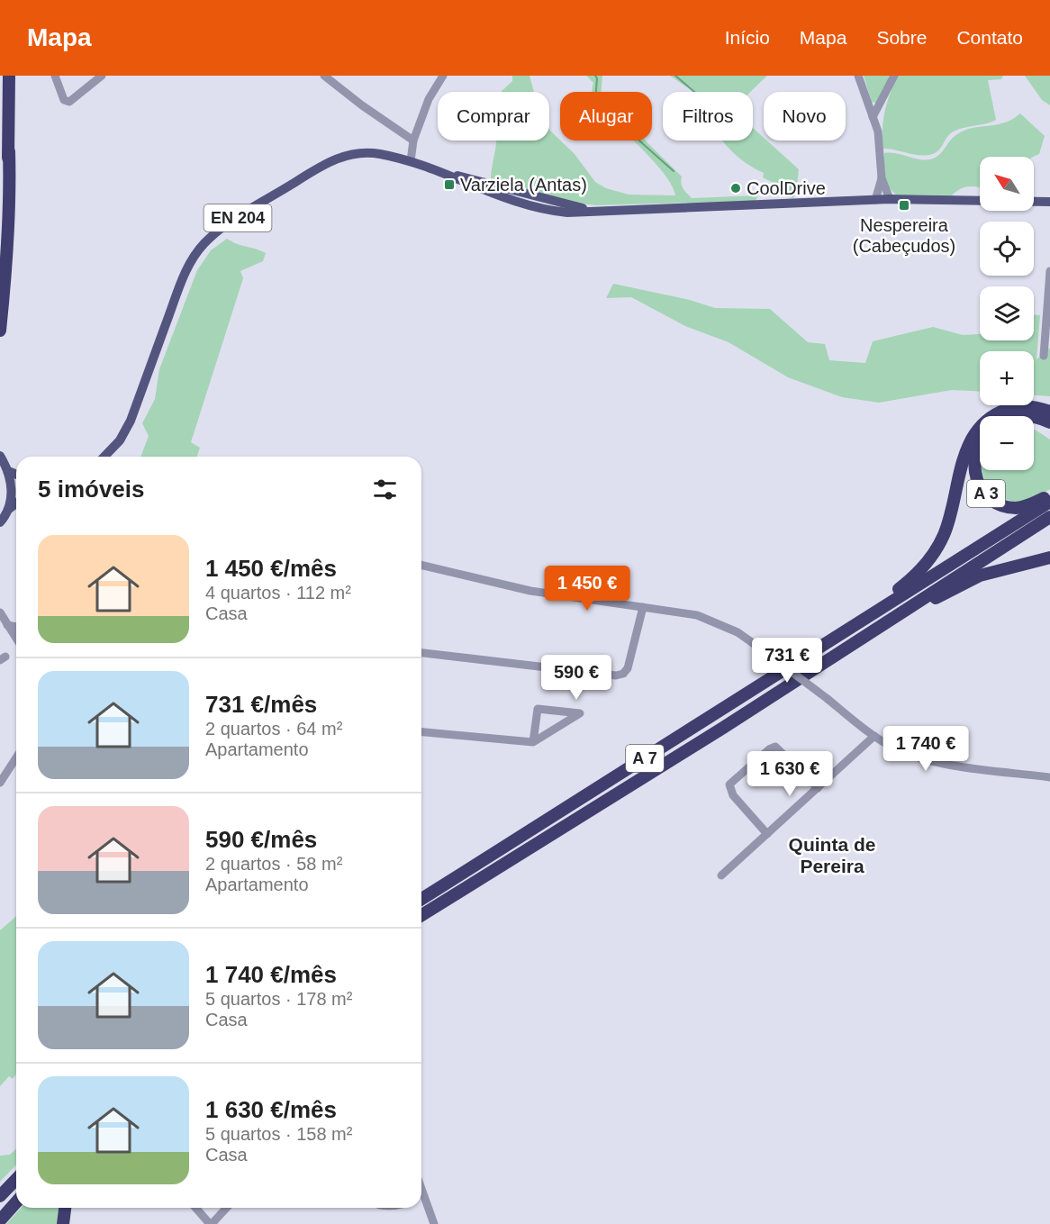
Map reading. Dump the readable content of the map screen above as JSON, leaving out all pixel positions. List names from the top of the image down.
{
  "streets": {
    "highway": ["A 3", "A 7"],
    "main road": ["EN 204"]
  },
  "districts": ["Quinta de Pereira"],
  "places": {
    "transit": ["Varziela (Antas)", "Nespereira (Cabeçudos)"],
    "other": ["CoolDrive"]
  },
  "north": "top left",
  "page": {
    "header": "Mapa",
    "nav": [
      "Início",
      "Mapa",
      "Sobre",
      "Contato"
    ],
    "chip": [
      "Comprar",
      "Alugar",
      "Filtros",
      "Novo"
    ],
    "map_buttons": ["+", "−"],
    "heading": "5 imóveis",
    "list": [
      {
        "name": "1 450 €/mês",
        "note": "4 quartos · 112 m² · Casa"
      },
      {
        "name": "731 €/mês",
        "note": "2 quartos · 64 m² · Apartamento"
      },
      {
        "name": "590 €/mês",
        "note": "2 quartos · 58 m² · Apartamento"
      },
      {
        "name": "1 740 €/mês",
        "note": "5 quartos · 178 m² · Casa"
      },
      {
        "name": "1 630 €/mês",
        "note": "5 quartos · 158 m² · Casa"
      }
    ],
    "price": [
      "1 450 €",
      "731 €",
      "590 €",
      "1 740 €",
      "1 630 €"
    ]
  }
}
